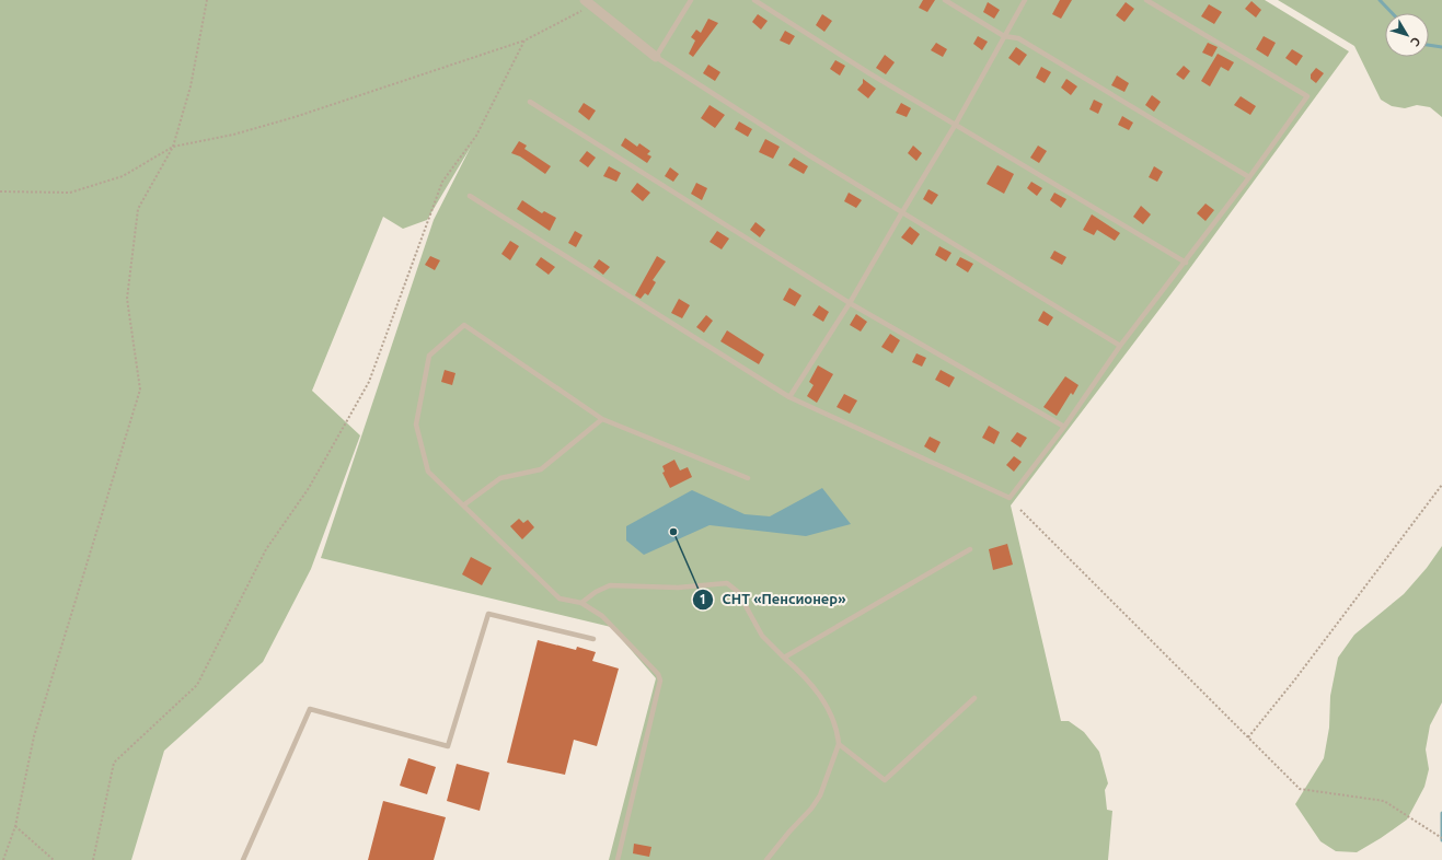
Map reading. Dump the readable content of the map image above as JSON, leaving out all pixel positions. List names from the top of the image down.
{
  "places": ["СНТ «Пенсионер»"],
  "north": "bottom right"
}
